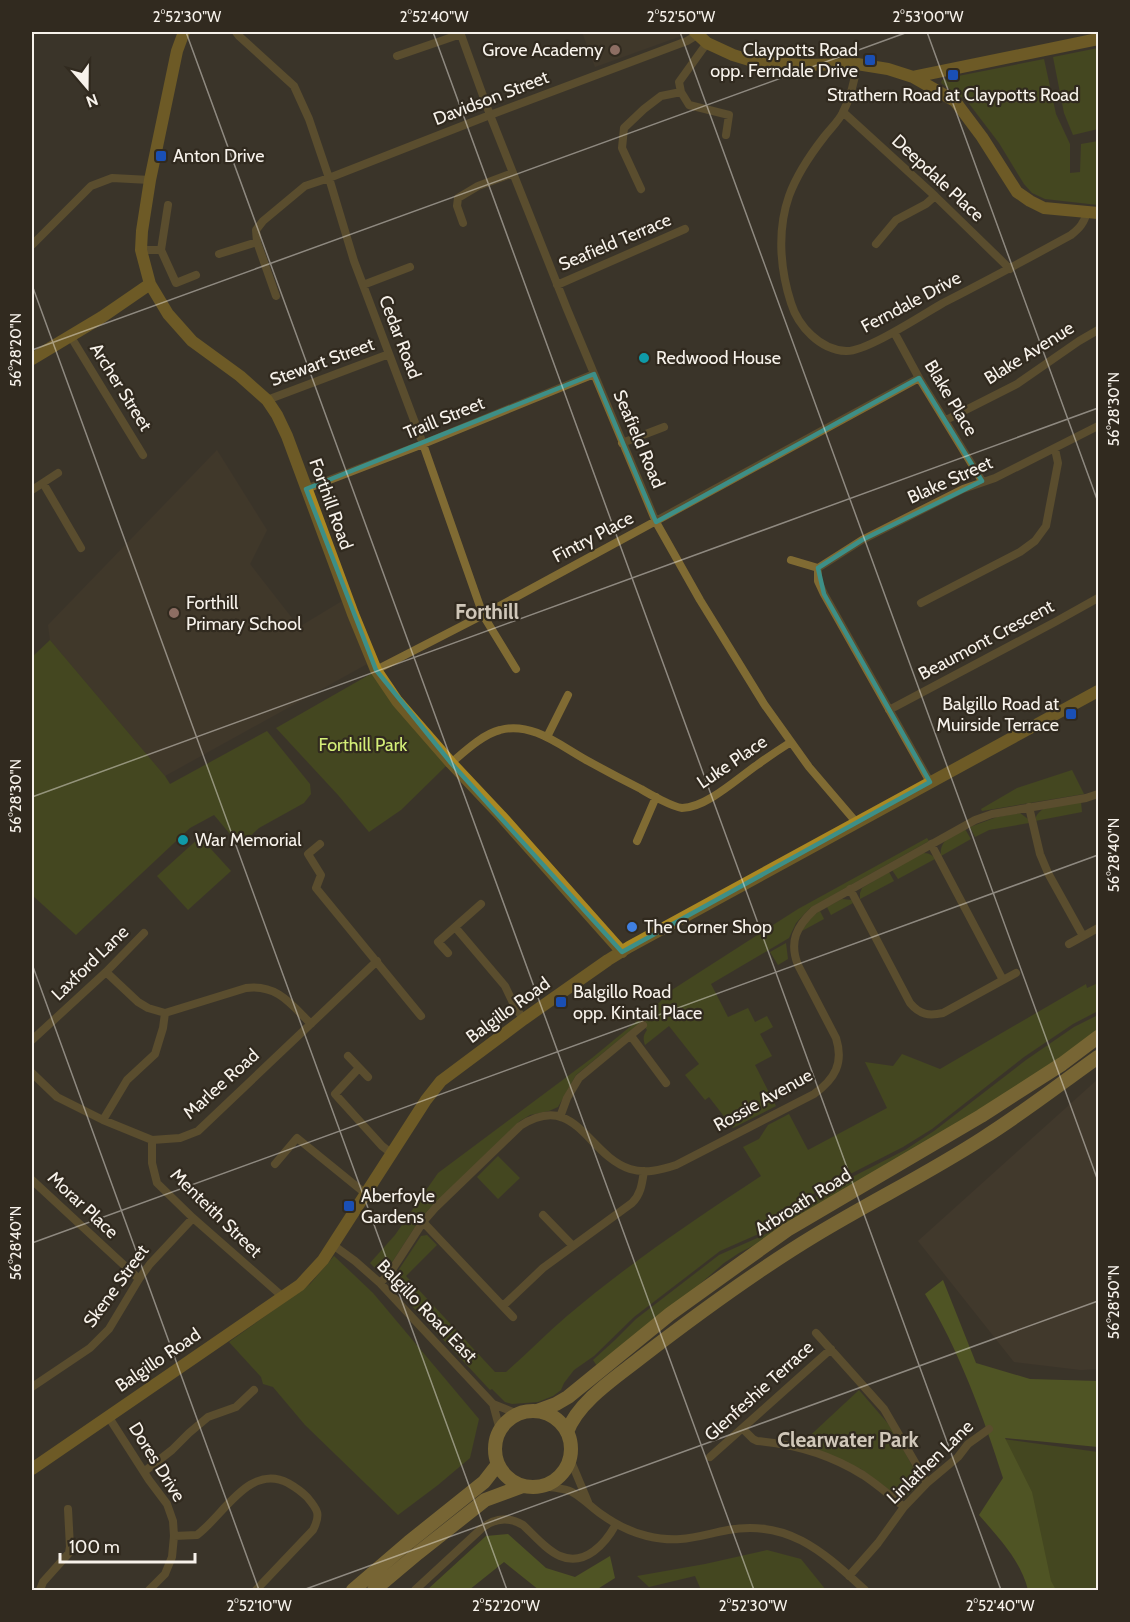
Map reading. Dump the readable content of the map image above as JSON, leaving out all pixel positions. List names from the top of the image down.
{
  "streets": {
    "main road": ["Arbroath Road"],
    "street": [
      "Davidson Street",
      "Deepdale Place",
      "Seafield Terrace",
      "Ferndale Drive",
      "Cedar Road",
      "Blake Avenue",
      "Stewart Street",
      "Archer Street",
      "Blake Place",
      "Traill Street",
      "Seafield Road",
      "Blake Street",
      "Forthill Road",
      "Fintry Place",
      "Beaumont Crescent",
      "Luke Place",
      "Laxford Lane",
      "Balgillo Road",
      "Marlee Road",
      "Rossie Avenue",
      "Morar Place",
      "Menteith Street",
      "Skene Street",
      "Balgillo Road East",
      "Glenfeshie Terrace",
      "Dores Drive",
      "Linlathen Lane"
    ]
  },
  "crossings": [
    ["Davidson Street", "Cedar Road"],
    ["Davidson Street", "Seafield Road"],
    ["Deepdale Place", "Ferndale Drive"],
    ["Seafield Terrace", "Seafield Road"],
    ["Ferndale Drive", "Blake Place"],
    ["Cedar Road", "Stewart Street"],
    ["Cedar Road", "Traill Street"],
    ["Cedar Road", "Fintry Place"],
    ["Blake Avenue", "Blake Place"],
    ["Stewart Street", "Forthill Road"],
    ["Blake Place", "Blake Street"],
    ["Blake Place", "Fintry Place"],
    ["Traill Street", "Seafield Road"],
    ["Traill Street", "Forthill Road"],
    ["Seafield Road", "Fintry Place"],
    ["Seafield Road", "Luke Place"],
    ["Seafield Road", "Balgillo Road"],
    ["Forthill Road", "Fintry Place"],
    ["Forthill Road", "Luke Place"],
    ["Forthill Road", "Balgillo Road"],
    ["Balgillo Road", "Menteith Street"],
    ["Balgillo Road", "Balgillo Road East"],
    ["Balgillo Road", "Dores Drive"],
    ["Marlee Road", "Menteith Street"],
    ["Arbroath Road", "Balgillo Road East"],
    ["Morar Place", "Skene Street"],
    ["Menteith Street", "Skene Street"]
  ],
  "districts": ["Forthill", "Clearwater Park"],
  "parks": ["Forthill Park"],
  "places": {
    "other": [
      "Grove Academy",
      "Redwood House",
      "Forthill Primary School",
      "War Memorial",
      "The Corner Shop"
    ],
    "transit": [
      "Claypotts Road opp. Ferndale Drive",
      "Strathern Road at Claypotts Road",
      "Anton Drive",
      "Balgillo Road at Muirside Terrace",
      "Balgillo Road opp. Kintail Place",
      "Aberfoyle Gardens"
    ]
  },
  "scale_bar": "100 m",
  "north": "bottom",
  "coordinates": [
    "2°52'30\"W",
    "2°52'40\"W",
    "2°52'50\"W",
    "2°53'00\"W",
    "56°28'20\"N",
    "56°28'30\"N",
    "56°28'40\"N",
    "56°28'50\"N",
    "2°52'10\"W",
    "2°52'20\"W"
  ]
}
